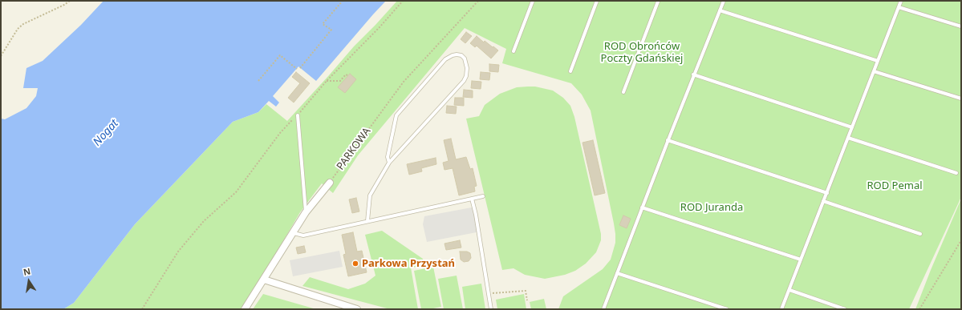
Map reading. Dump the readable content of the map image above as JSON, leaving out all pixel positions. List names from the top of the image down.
{
  "streets": {
    "path": ["PARKOWA"]
  },
  "water": ["Nogat"],
  "parks": ["ROD Obrońców Poczty Gdańskiej", "ROD Pemal", "ROD Juranda"],
  "places": ["Parkowa Przystań"],
  "north": "top"
}
